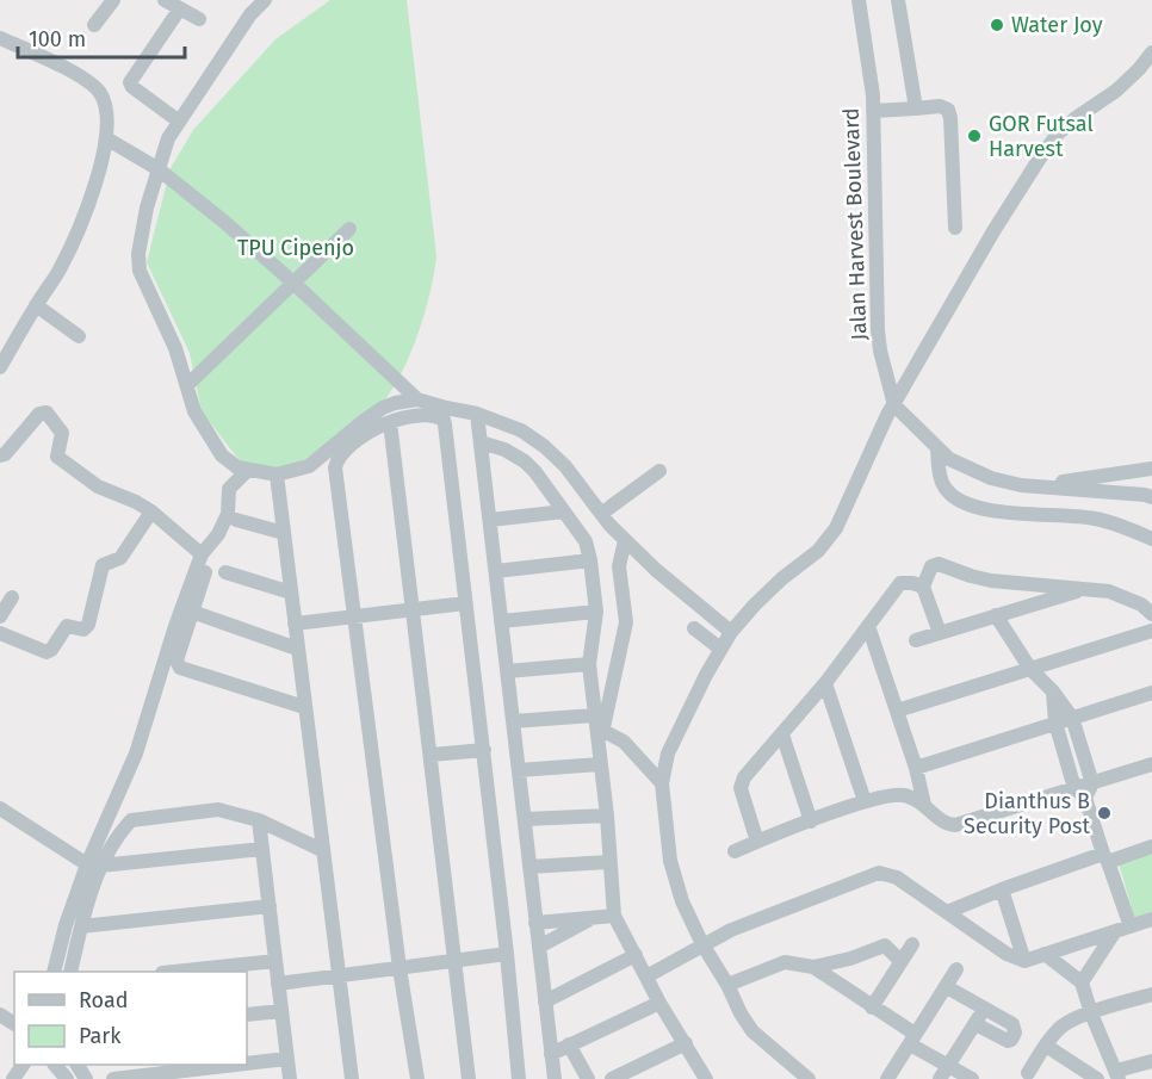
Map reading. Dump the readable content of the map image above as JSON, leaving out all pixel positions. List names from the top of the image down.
{
  "streets": {
    "street": ["Jalan Harvest Boulevard"]
  },
  "parks": ["TPU Cipenjo"],
  "places": ["Water Joy", "GOR Futsal Harvest", "Dianthus B Security Post"],
  "legend": ["Road", "Park"],
  "scale_bar": "100 m"
}
